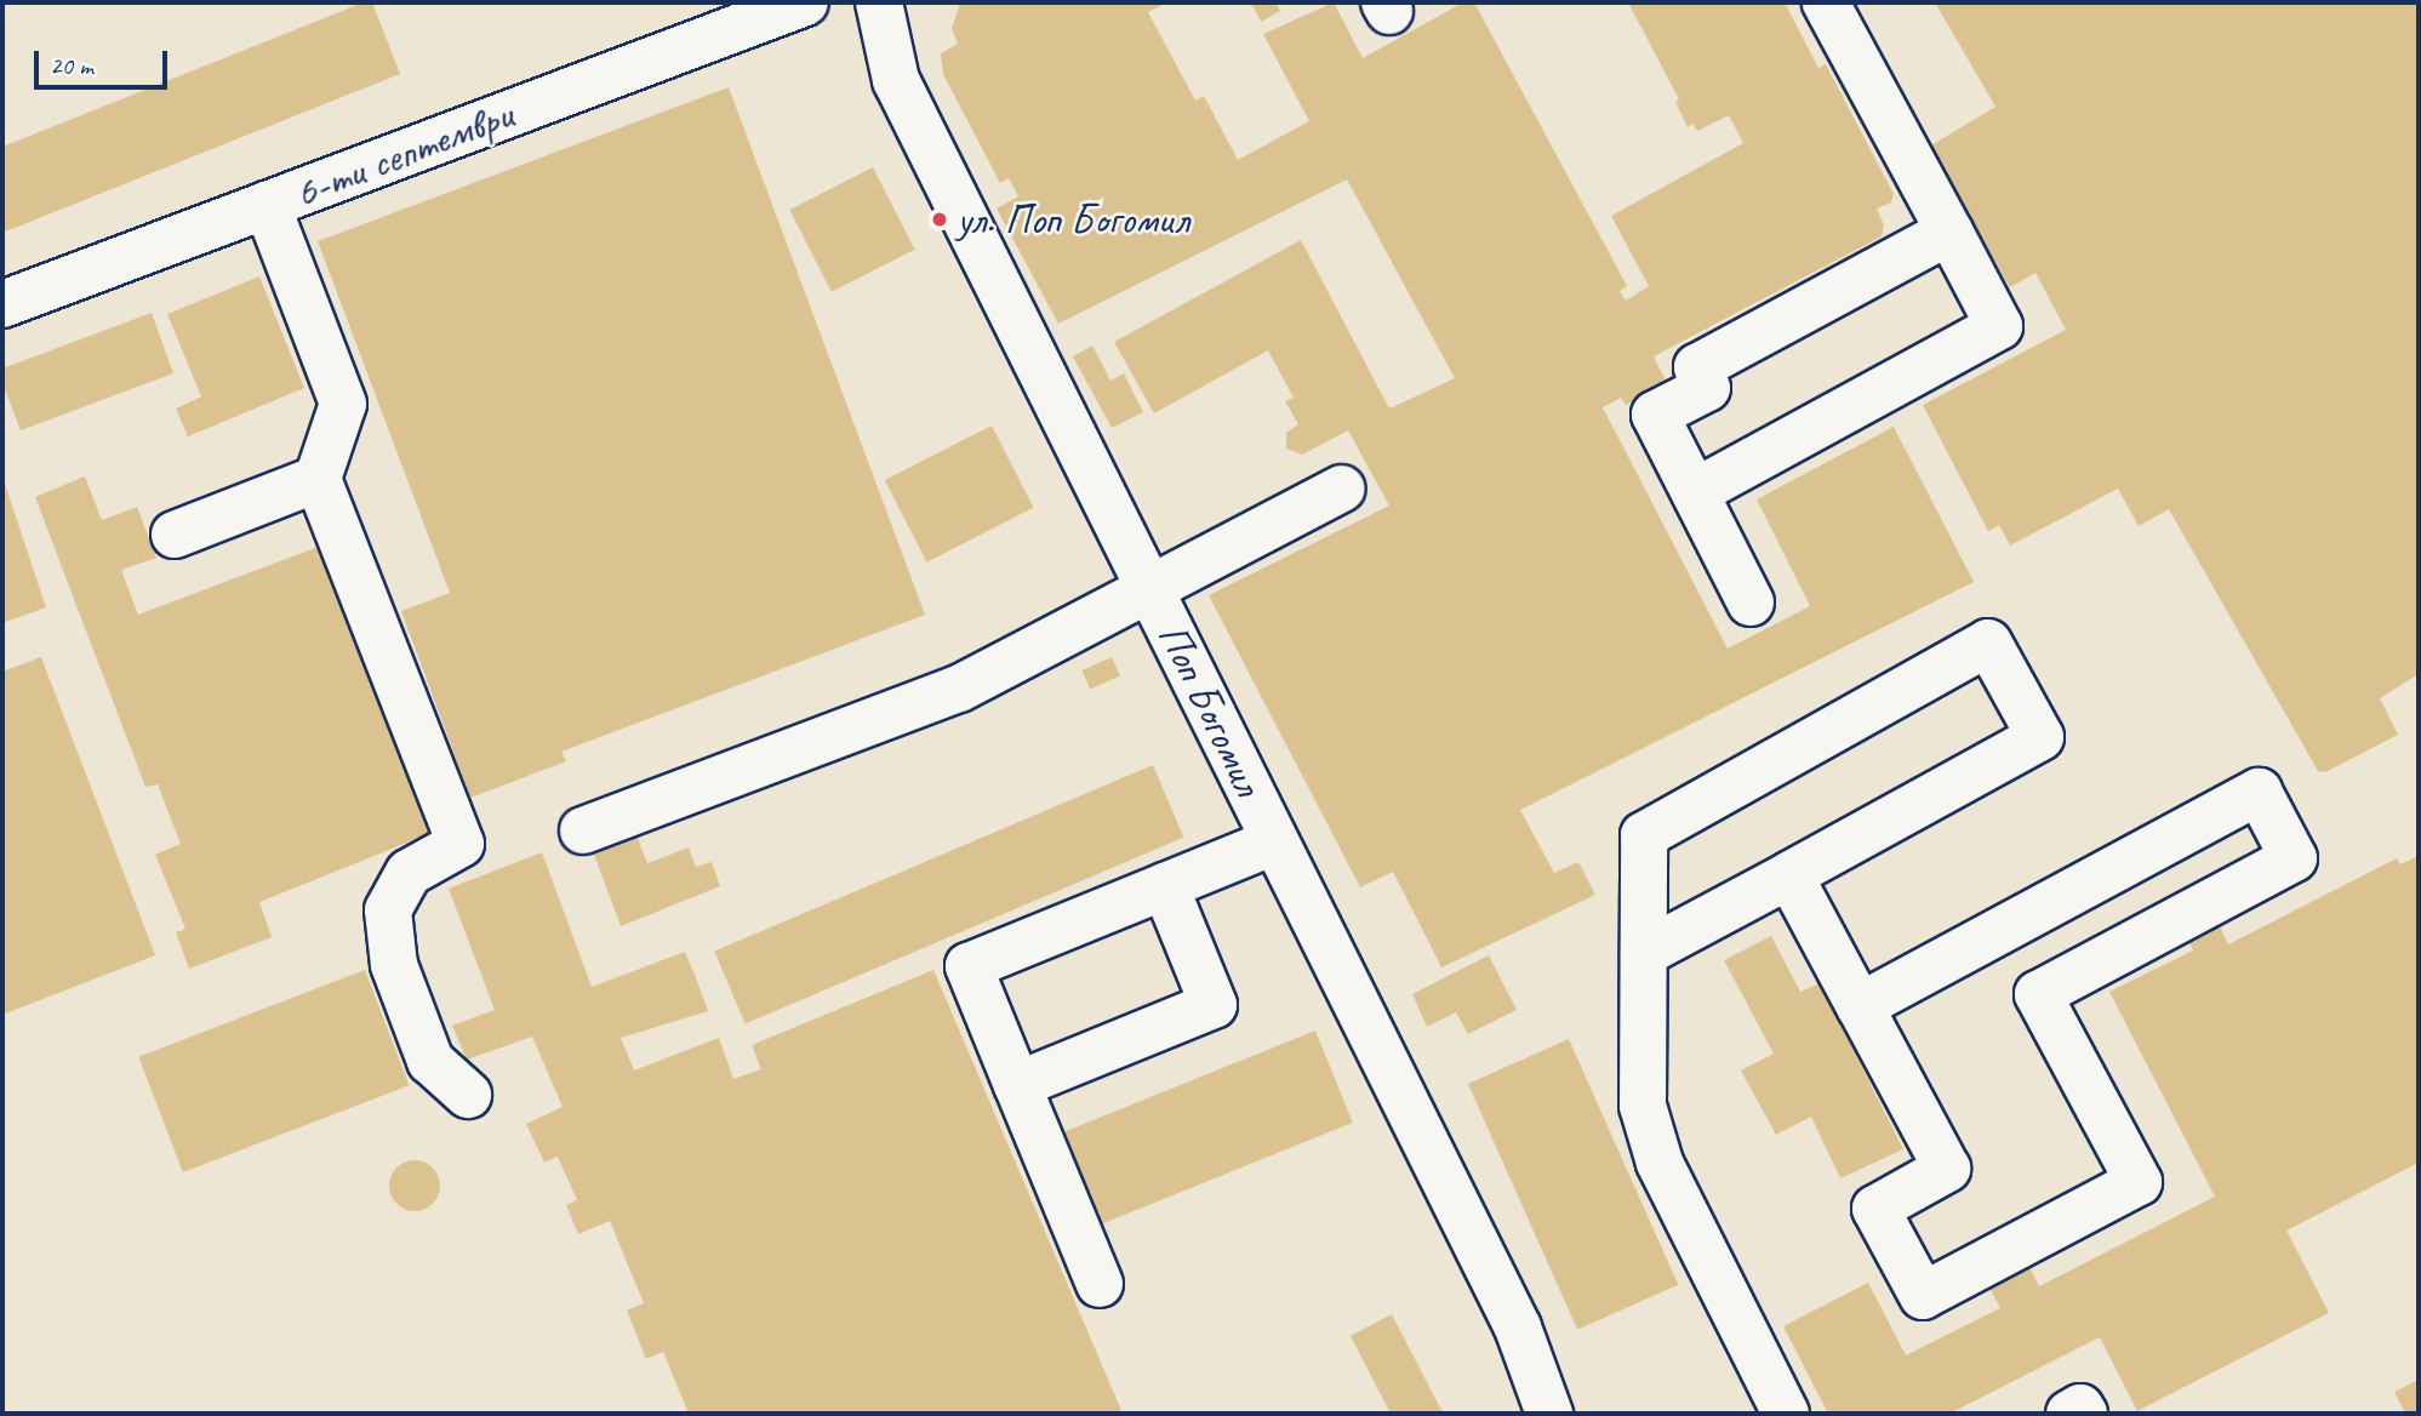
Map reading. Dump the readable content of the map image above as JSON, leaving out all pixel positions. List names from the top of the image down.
{
  "streets": {
    "street": ["6-ти септември", "Поп Богомил"]
  },
  "places": ["ул. Поп Богомил"],
  "scale_bar": "20 m"
}
